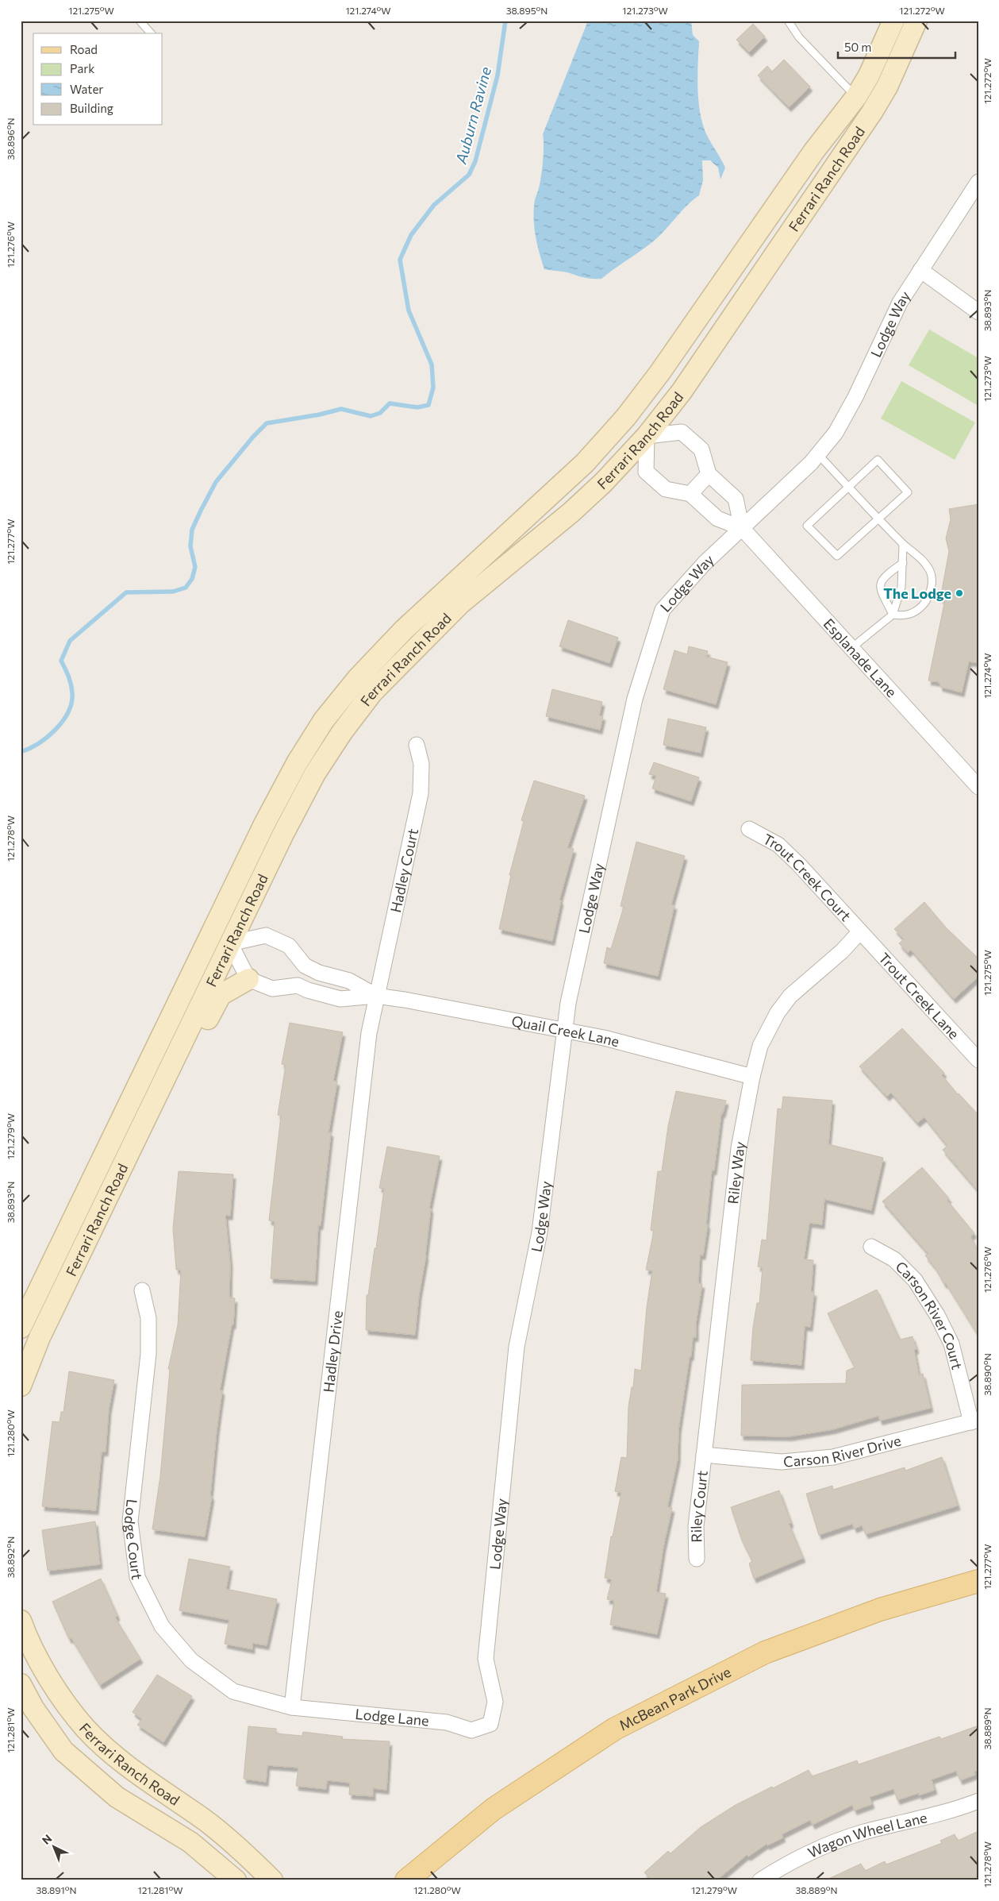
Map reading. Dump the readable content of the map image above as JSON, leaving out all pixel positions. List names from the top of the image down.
{
  "streets": {
    "main road": ["Ferrari Ranch Road", "McBean Park Drive"],
    "street": [
      "Lodge Way",
      "Esplanade Lane",
      "Hadley Court",
      "Trout Creek Court",
      "Trout Creek Lane",
      "Quail Creek Lane",
      "Riley Way",
      "Carson River Court",
      "Hadley Drive",
      "Carson River Drive",
      "Riley Court",
      "Lodge Court",
      "Lodge Lane",
      "Wagon Wheel Lane"
    ]
  },
  "crossings": [
    ["Ferrari Ranch Road", "Esplanade Lane"],
    ["Lodge Way", "Esplanade Lane"],
    ["Lodge Way", "Quail Creek Lane"],
    ["Lodge Way", "Lodge Lane"],
    ["Hadley Court", "Quail Creek Lane"],
    ["Hadley Court", "Hadley Drive"],
    ["Trout Creek Court", "Trout Creek Lane"],
    ["Trout Creek Court", "Riley Way"],
    ["Trout Creek Lane", "Riley Way"],
    ["Quail Creek Lane", "Riley Way"],
    ["Quail Creek Lane", "Hadley Drive"],
    ["Riley Way", "Carson River Drive"],
    ["Riley Way", "Riley Court"],
    ["Carson River Court", "Carson River Drive"],
    ["Hadley Drive", "Lodge Court"],
    ["Hadley Drive", "Lodge Lane"],
    ["Carson River Drive", "Riley Court"],
    ["Lodge Court", "Lodge Lane"]
  ],
  "water": ["Auburn Ravine"],
  "places": ["The Lodge"],
  "legend": [
    "Road",
    "Park",
    "Water",
    "Building"
  ],
  "scale_bar": "50 m",
  "north": "top left",
  "coordinates": [
    "121.275°W",
    "121.274°W",
    "38.895°N",
    "121.273°W",
    "121.272°W",
    "38.896°N",
    "121.276°W",
    "38.893°N",
    "121.277°W",
    "121.278°W",
    "121.279°W",
    "38.890°N",
    "121.280°W",
    "38.892°N",
    "38.889°N",
    "121.281°W",
    "38.891°N"
  ]
}
